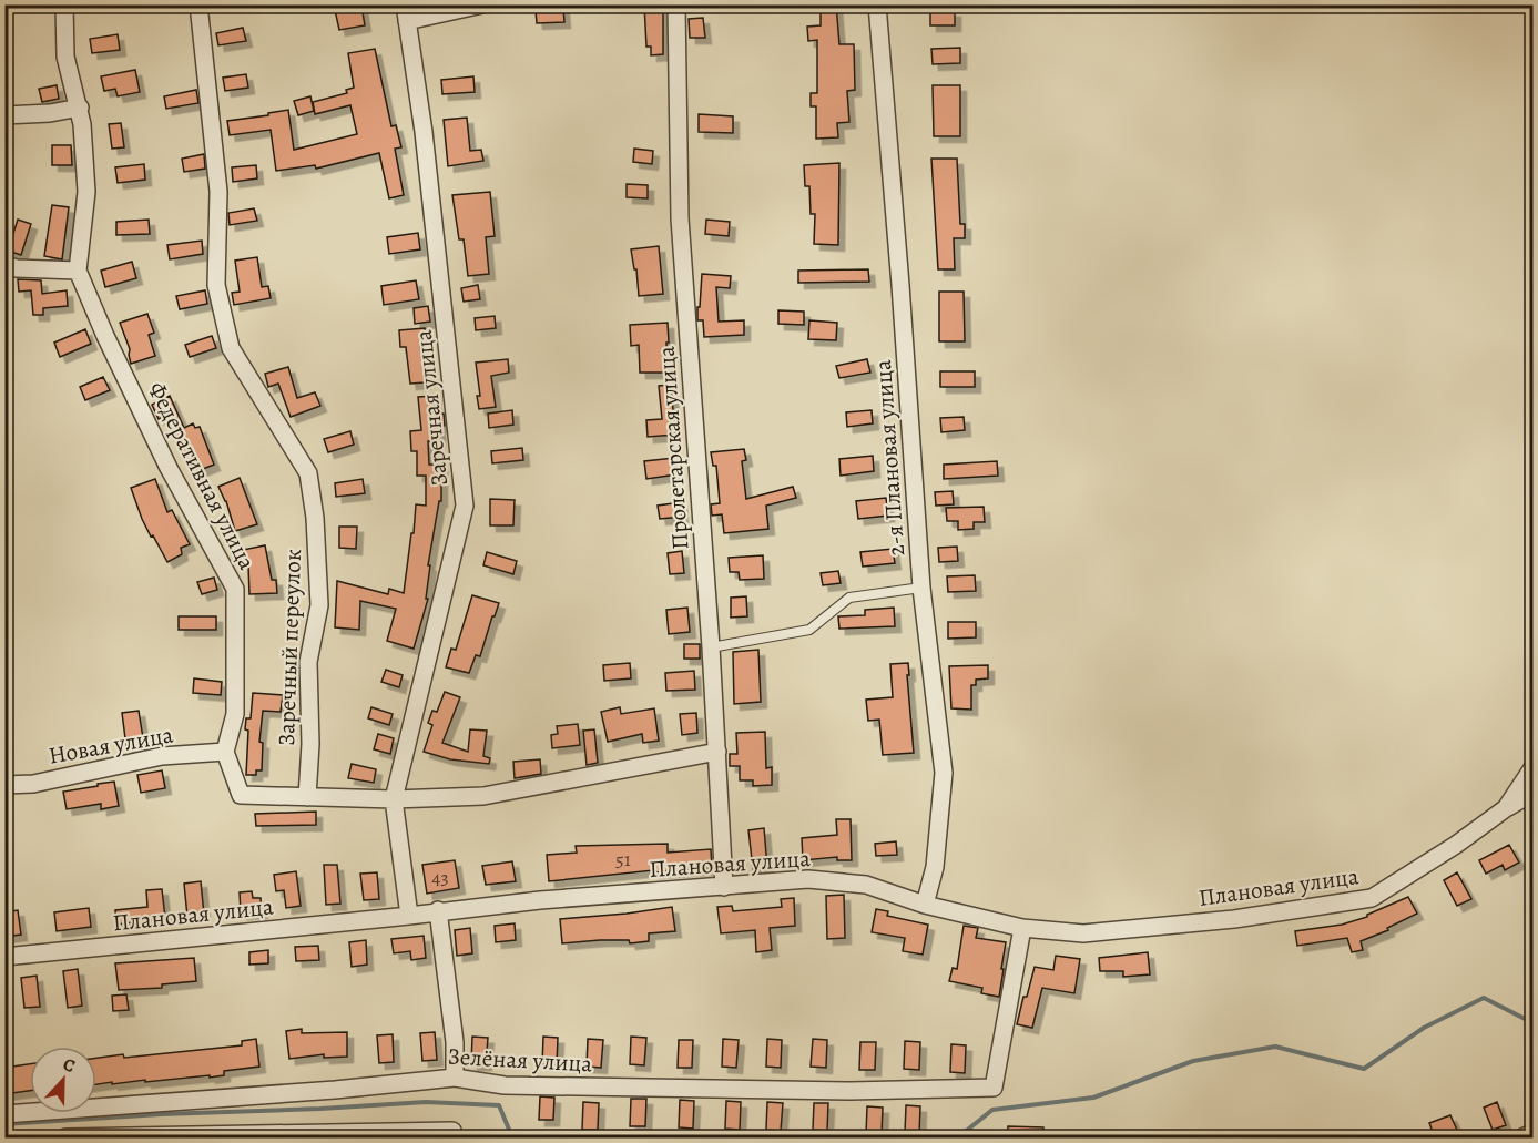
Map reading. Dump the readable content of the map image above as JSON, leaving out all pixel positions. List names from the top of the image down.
{
  "streets": {
    "street": [
      "Заречная улица",
      "Пролетарская улица",
      "2-я Плановая улица",
      "Федеративная улица",
      "Заречный переулок",
      "Новая улица",
      "Плановая улица",
      "Зелёная улица"
    ]
  },
  "crossings": [
    ["Заречная улица", "Плановая улица"],
    ["Пролетарская улица", "Плановая улица"],
    ["2-я Плановая улица", "Плановая улица"],
    ["Федеративная улица", "Новая улица"],
    ["Плановая улица", "Зелёная улица"]
  ],
  "house_numbers": ["51", "43"],
  "north": "top"
}
